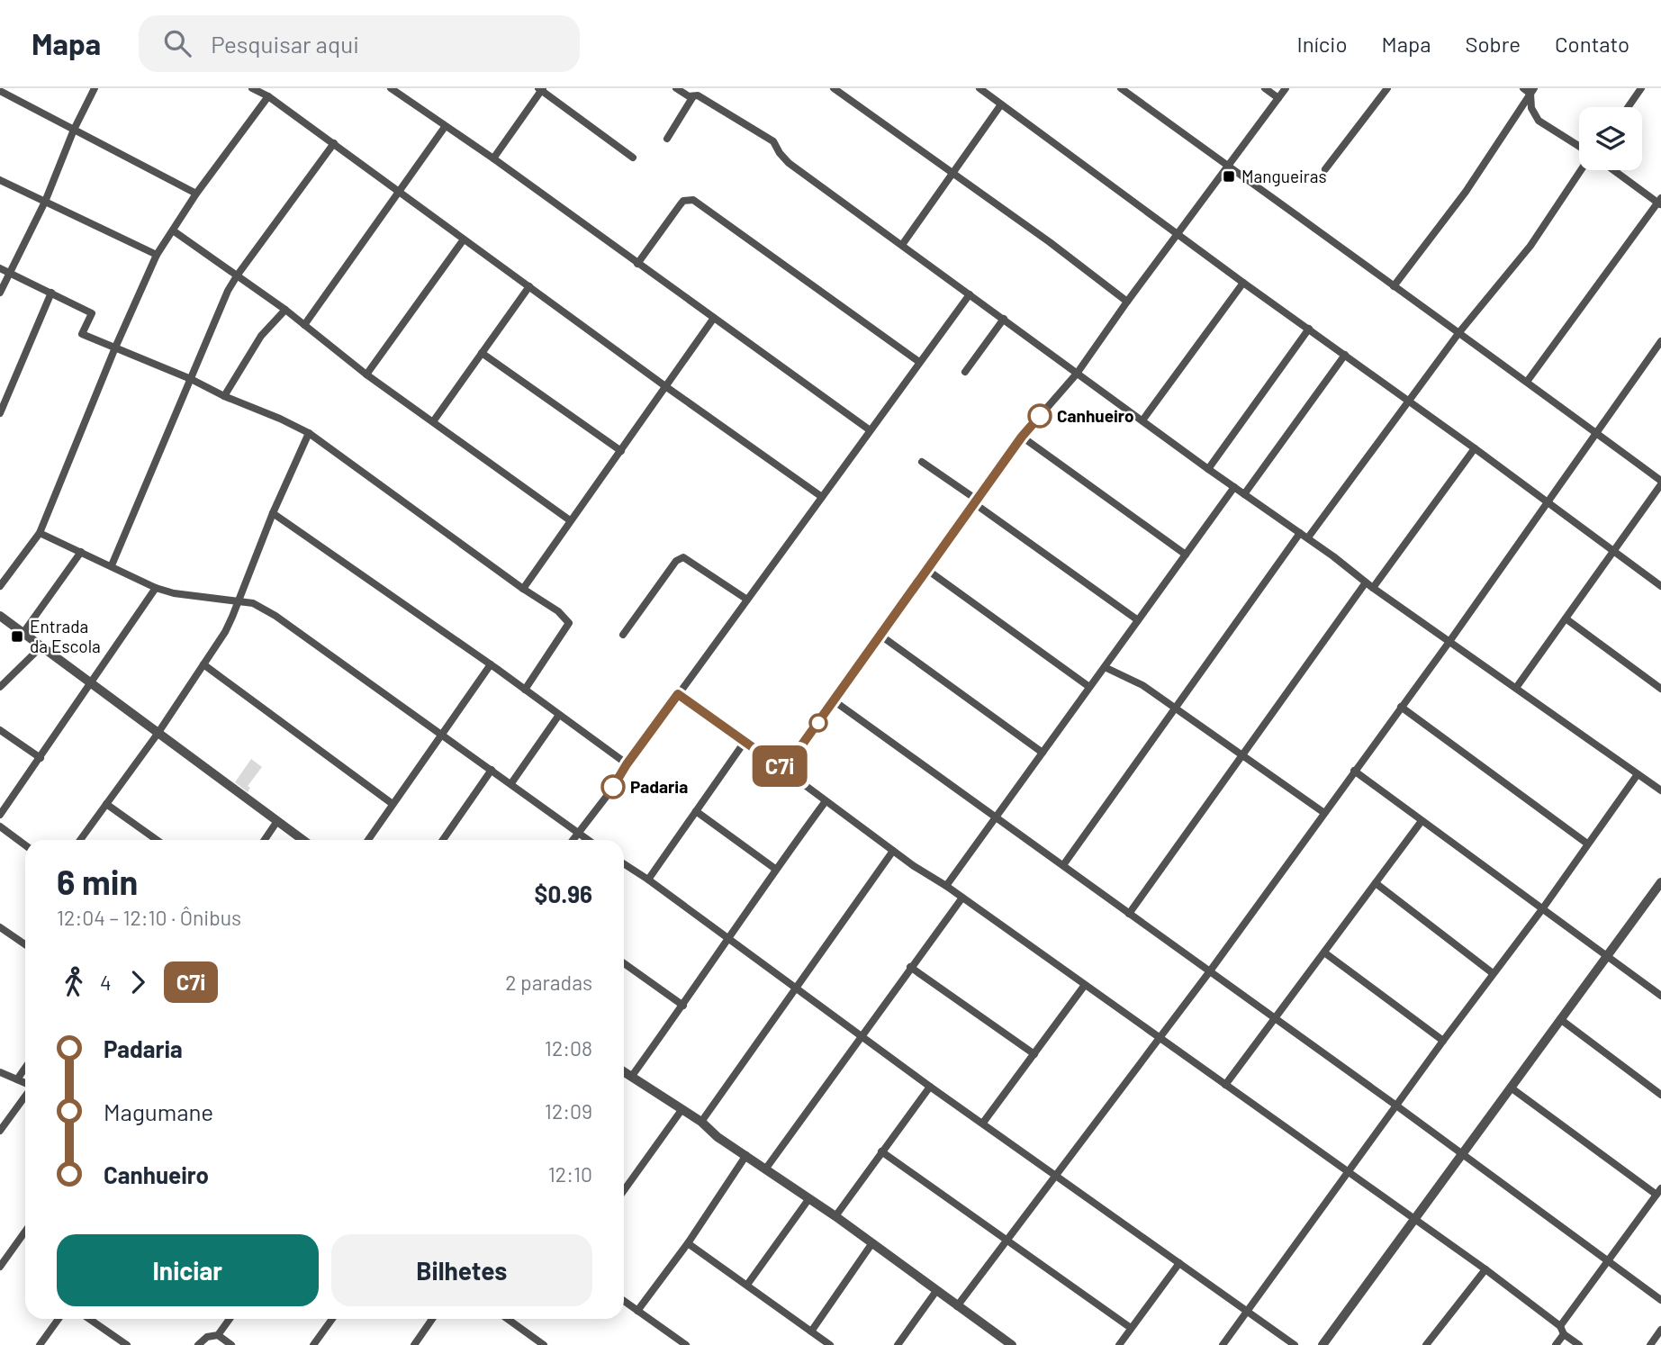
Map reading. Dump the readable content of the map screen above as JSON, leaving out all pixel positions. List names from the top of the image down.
{
  "places": {
    "transit": ["Mangueiras", "Entrada da Escola"],
    "other": ["Canhueiro", "Padaria"]
  },
  "lines": ["bus line C7i"],
  "page": {
    "header": "Mapa",
    "search": "Pesquisar aqui",
    "nav": [
      "Início",
      "Mapa",
      "Sobre",
      "Contato"
    ],
    "on_map": "C7i",
    "heading": ["6 min", "12:04 – 12:10 · Ônibus", "$0.96"],
    "legs": ["4", "C7i", "2 paradas"],
    "list": [
      {
        "name": "Padaria",
        "value": "12:08"
      },
      {
        "name": "Magumane",
        "value": "12:09"
      },
      {
        "name": "Canhueiro",
        "value": "12:10"
      }
    ],
    "buttons": ["Iniciar", "Bilhetes"]
  }
}
